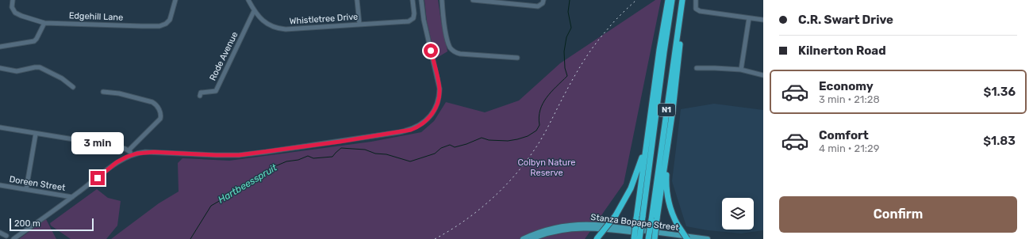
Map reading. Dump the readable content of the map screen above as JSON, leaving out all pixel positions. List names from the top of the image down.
{
  "streets": {
    "highway": ["N1"],
    "main road": ["Stanza Bopape Street"],
    "street": [
      "Edgehill Lane",
      "Whistletree Drive",
      "Rode Avenue",
      "Doreen Street"
    ]
  },
  "crossings": [
    ["Whistletree Drive", "Rode Avenue"]
  ],
  "water": ["Hartbeesspruit"],
  "parks": ["Colbyn Nature Reserve"],
  "scale_bar": "200 m",
  "page": {
    "banner": ["C.R. Swart Drive", "Kilnerton Road"],
    "list": [
      {
        "name": "Economy",
        "note": "3 min · 21:28",
        "value": "$1.36"
      },
      {
        "name": "Comfort",
        "note": "4 min · 21:29",
        "value": "$1.83"
      }
    ],
    "bubble": "3 min",
    "buttons": "Confirm",
    "scale": "200 m"
  }
}
